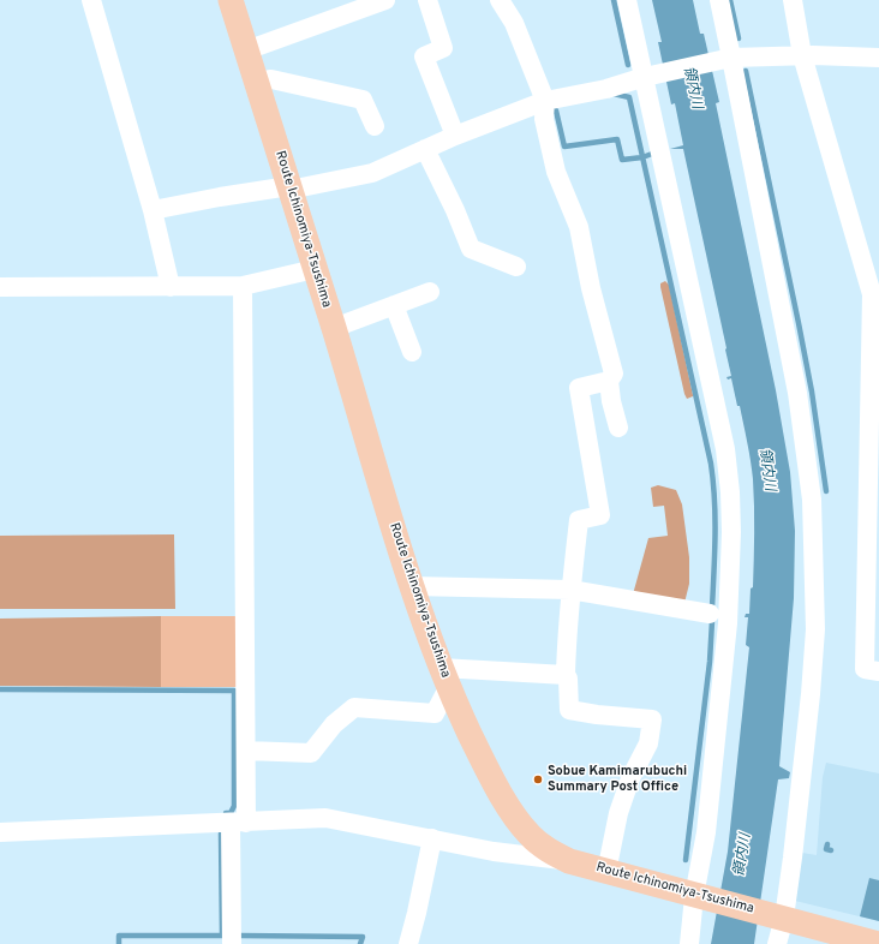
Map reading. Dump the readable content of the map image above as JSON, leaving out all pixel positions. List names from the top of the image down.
{
  "streets": {
    "main road": ["Route Ichinomiya-Tsushima"]
  },
  "water": ["領内川"],
  "places": ["Sobue Kamimarubuchi Summary Post Office"]
}
